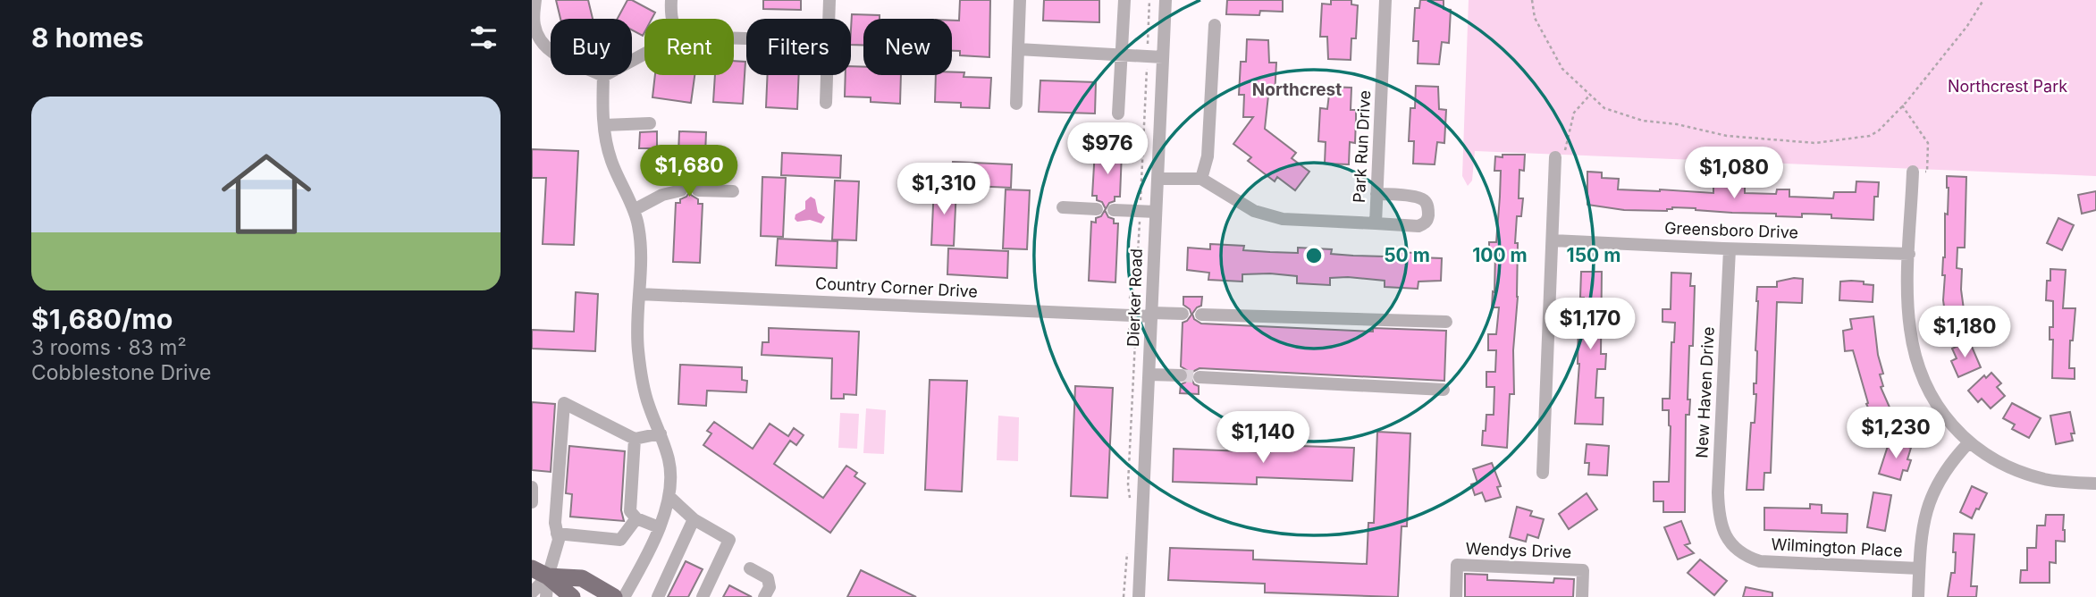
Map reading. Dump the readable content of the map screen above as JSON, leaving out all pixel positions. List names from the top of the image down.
{
  "streets": {
    "street": [
      "Park Run Drive",
      "Greensboro Drive",
      "Country Corner Drive",
      "Dierker Road",
      "New Haven Drive",
      "Wilmington Place",
      "Wendys Drive"
    ]
  },
  "crossings": [
    ["Greensboro Drive", "New Haven Drive"],
    ["Country Corner Drive", "Dierker Road"],
    ["New Haven Drive", "Wilmington Place"]
  ],
  "districts": ["Northcrest"],
  "parks": ["Northcrest Park"],
  "page": {
    "heading": "8 homes",
    "chip": [
      "Buy",
      "Rent",
      "Filters",
      "New"
    ],
    "list": [
      {
        "name": "$1,680/mo",
        "note": "3 rooms · 83 m² · Cobblestone Drive"
      }
    ],
    "price": [
      "$976",
      "$1,680",
      "$1,080",
      "$1,310",
      "$1,170",
      "$1,180",
      "$1,230",
      "$1,140"
    ]
  },
  "rings": ["50 m", "100 m", "150 m"]
}
